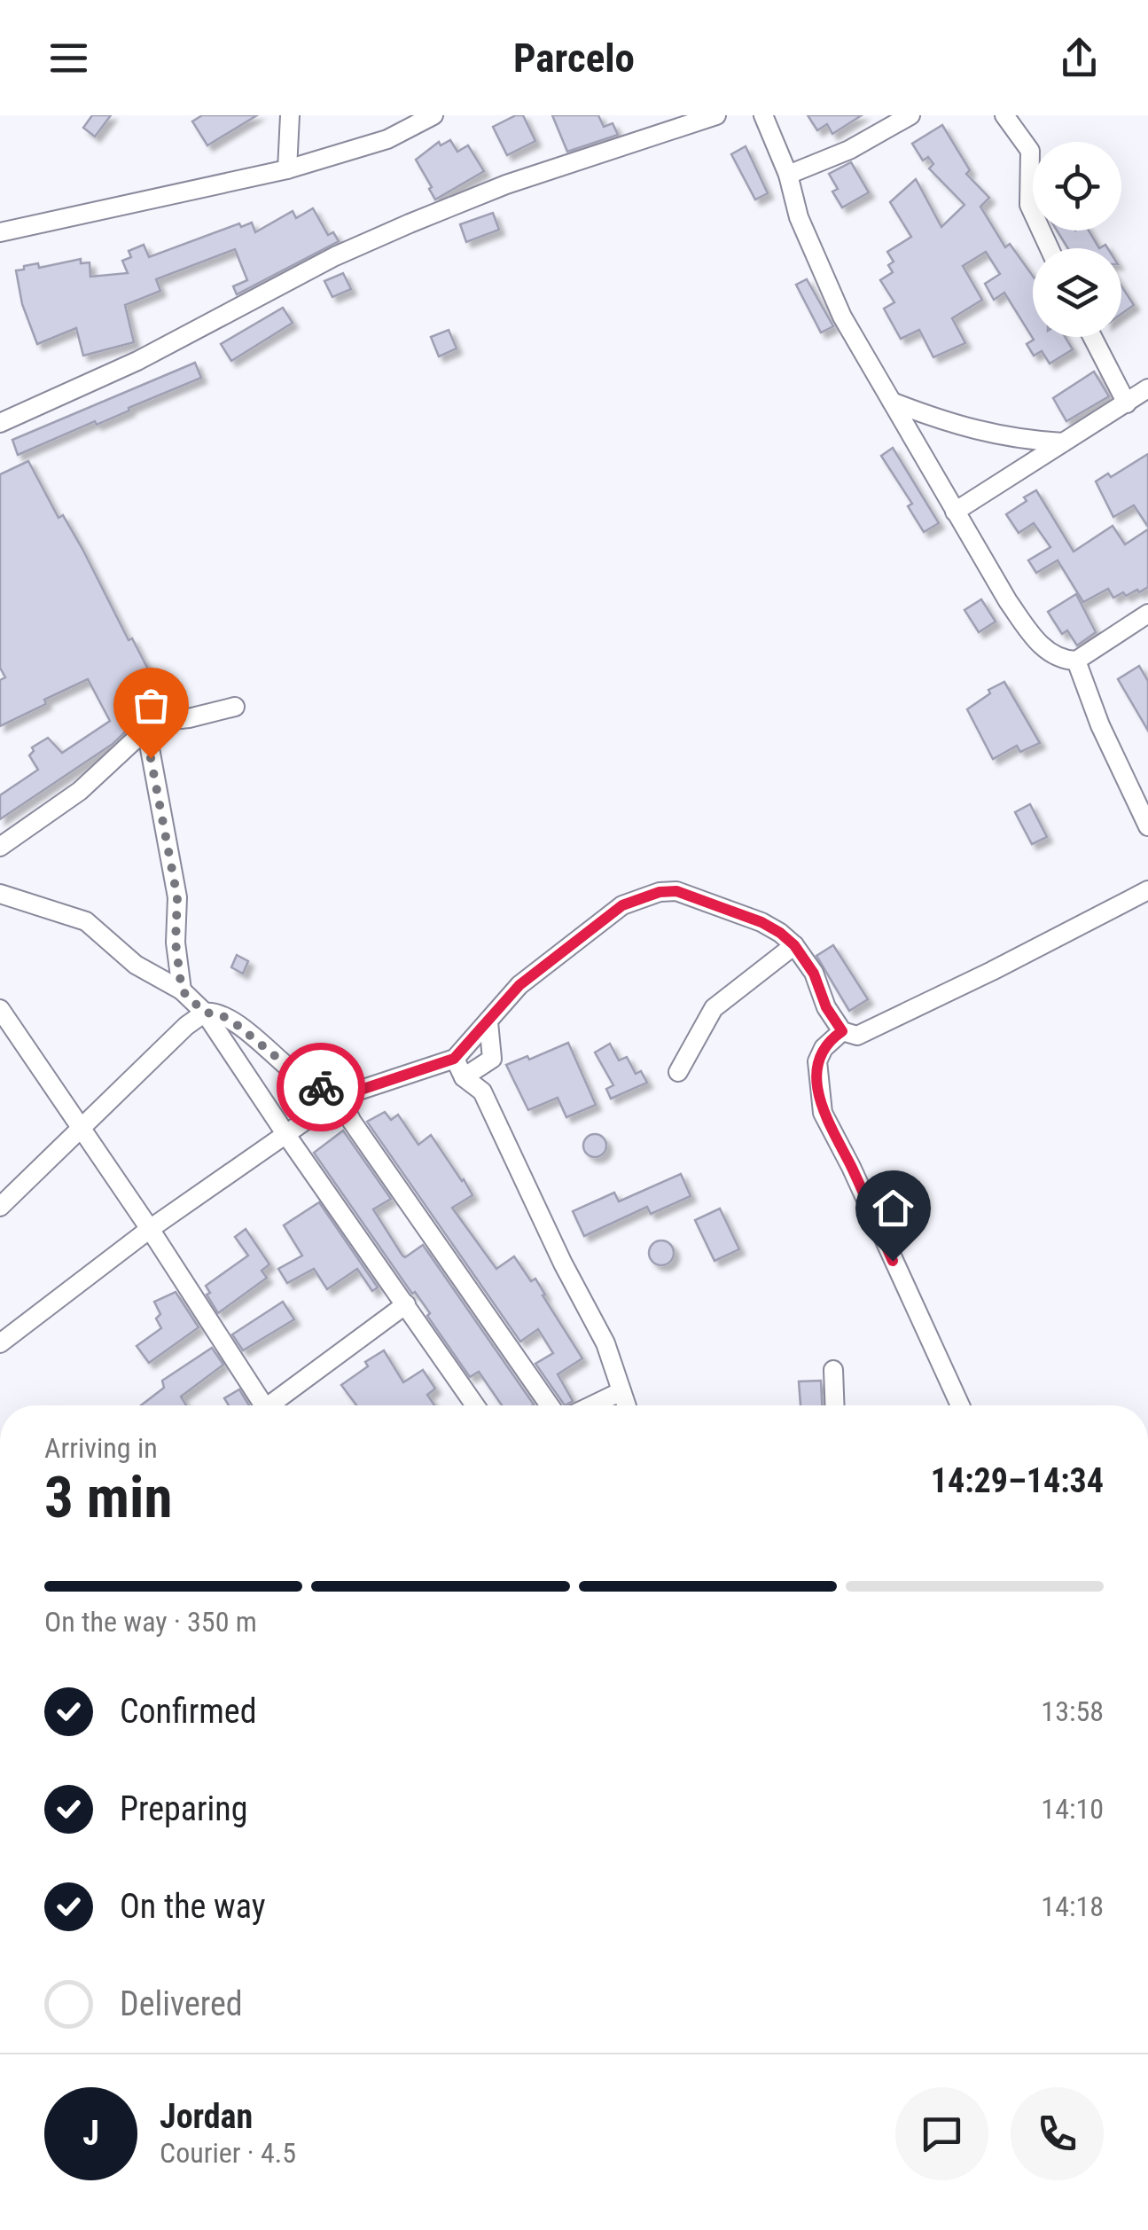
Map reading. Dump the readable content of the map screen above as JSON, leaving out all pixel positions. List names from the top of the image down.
{
  "page": {
    "header": "Parcelo",
    "heading": ["3 min", "Arriving in", "14:29–14:34"],
    "panel": ["Jordan", "Courier · 4.5"],
    "bar": "On the way · 350 m",
    "list": [
      ["Confirmed", "13:58"],
      ["Preparing", "14:10"],
      ["On the way", "14:18"],
      "Delivered"
    ],
    "round": "J"
  }
}
